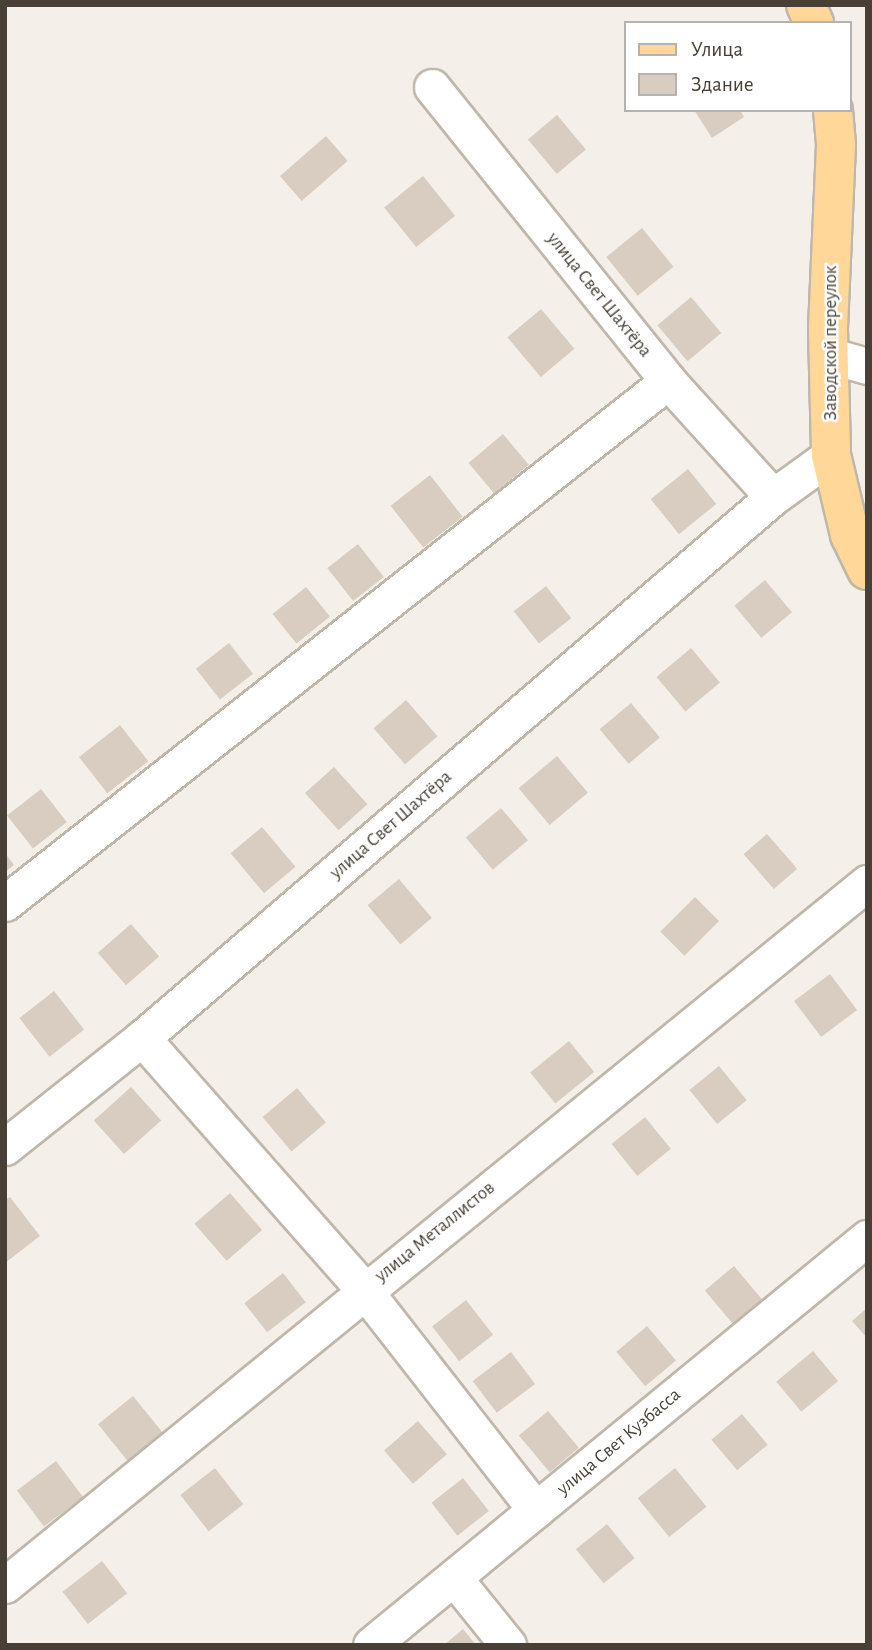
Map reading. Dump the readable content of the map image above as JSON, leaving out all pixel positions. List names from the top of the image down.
{
  "streets": {
    "main road": ["Заводской переулок"],
    "street": ["улица Свет Шахтёра", "улица Металлистов", "улица Свет Кузбасса"]
  },
  "crossings": [
    ["улица Свет Шахтёра", "Заводской переулок"]
  ],
  "legend": ["Улица", "Здание"]
}
